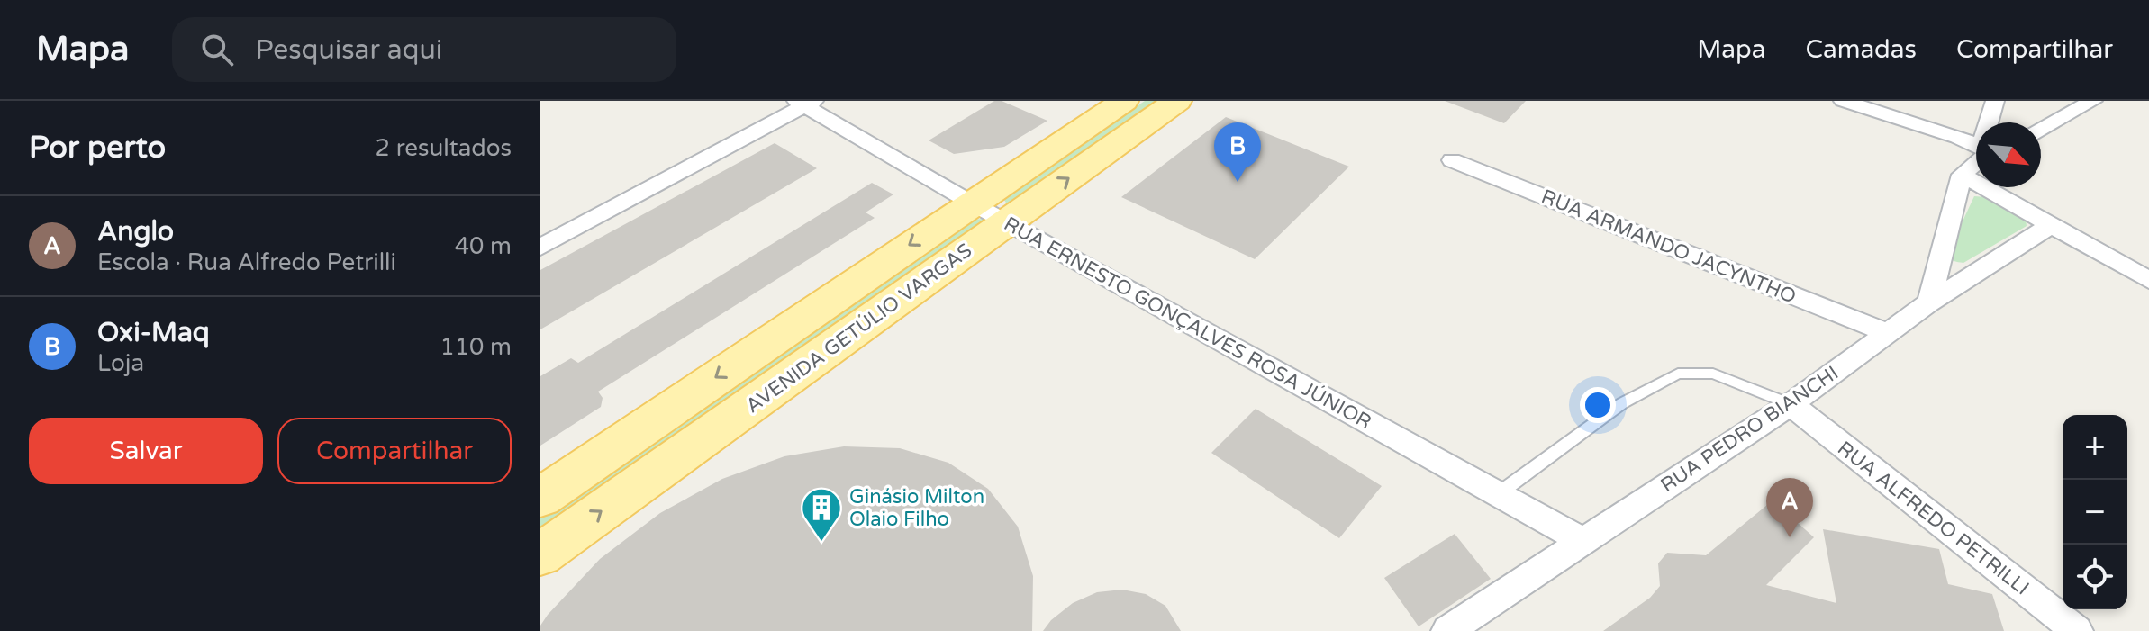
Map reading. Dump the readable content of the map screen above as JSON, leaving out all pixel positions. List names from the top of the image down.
{
  "streets": {
    "main road": ["AVENIDA GETÚLIO VARGAS"],
    "street": [
      "RUA ARMANDO JACYNTHO",
      "RUA ERNESTO GONÇALVES ROSA JÚNIOR",
      "RUA PEDRO BIANCHI",
      "RUA ALFREDO PETRILLI"
    ]
  },
  "crossings": [
    ["RUA ARMANDO JACYNTHO", "RUA PEDRO BIANCHI"],
    ["RUA ERNESTO GONÇALVES ROSA JÚNIOR", "AVENIDA GETÚLIO VARGAS"],
    ["RUA ERNESTO GONÇALVES ROSA JÚNIOR", "RUA PEDRO BIANCHI"],
    ["RUA PEDRO BIANCHI", "RUA ALFREDO PETRILLI"]
  ],
  "places": {
    "building": ["Ginásio Milton Olaio Filho"]
  },
  "north": "bottom right",
  "page": {
    "header": "Mapa",
    "search": "Pesquisar aqui",
    "nav": ["Mapa", "Camadas", "Compartilhar"],
    "heading": ["Por perto", "2 resultados"],
    "pins": ["B", "A"],
    "list": [
      {
        "mark": "A",
        "name": "Anglo",
        "note": "Escola · Rua Alfredo Petrilli",
        "value": "40 m"
      },
      {
        "mark": "B",
        "name": "Oxi-Maq",
        "note": "Loja",
        "value": "110 m"
      }
    ],
    "buttons": ["Salvar", "Compartilhar"],
    "map_buttons": ["+", "−"]
  }
}
